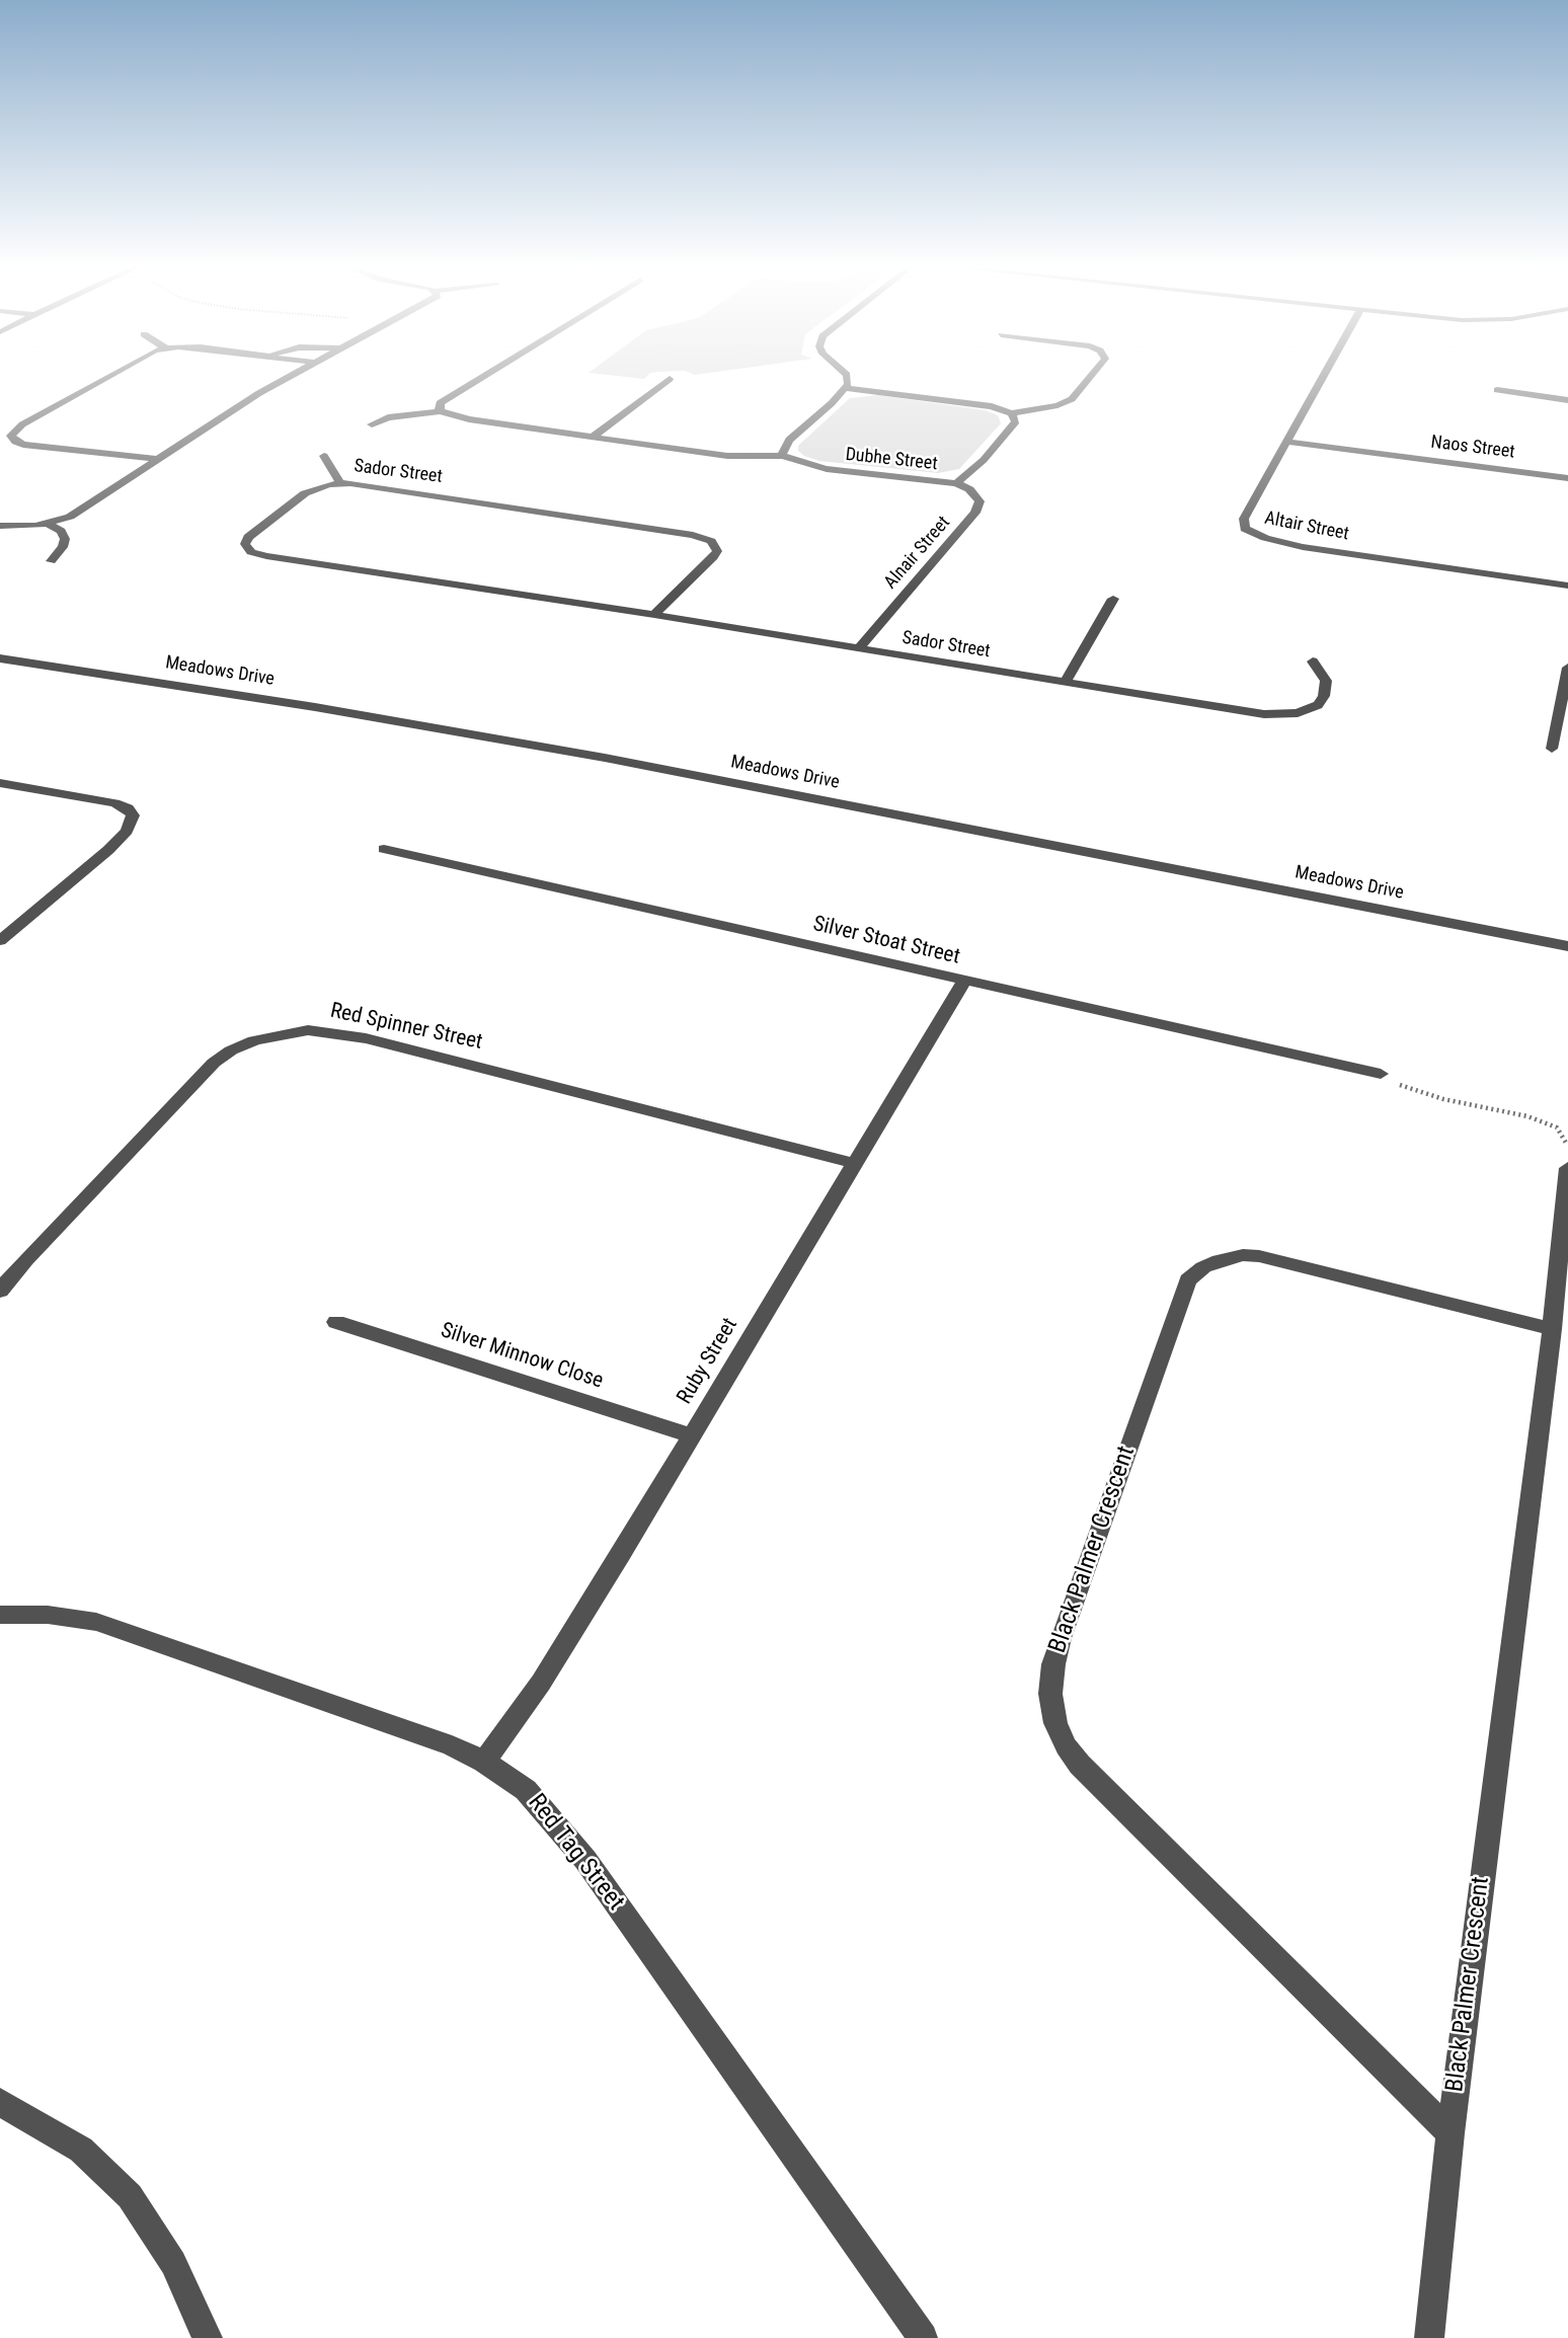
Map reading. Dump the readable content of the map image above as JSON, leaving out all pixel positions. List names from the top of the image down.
{
  "streets": {
    "street": [
      "Naos Street",
      "Dubhe Street",
      "Sador Street",
      "Altair Street",
      "Alnair Street",
      "Meadows Drive",
      "Silver Stoat Street",
      "Red Spinner Street",
      "Silver Minnow Close",
      "Ruby Street",
      "Black Palmer Crescent",
      "Red Tag Street"
    ]
  },
  "crossings": [
    ["Naos Street", "Altair Street"],
    ["Dubhe Street", "Alnair Street"],
    ["Sador Street", "Alnair Street"],
    ["Silver Stoat Street", "Ruby Street"],
    ["Red Spinner Street", "Ruby Street"],
    ["Silver Minnow Close", "Ruby Street"],
    ["Ruby Street", "Red Tag Street"]
  ]
}
